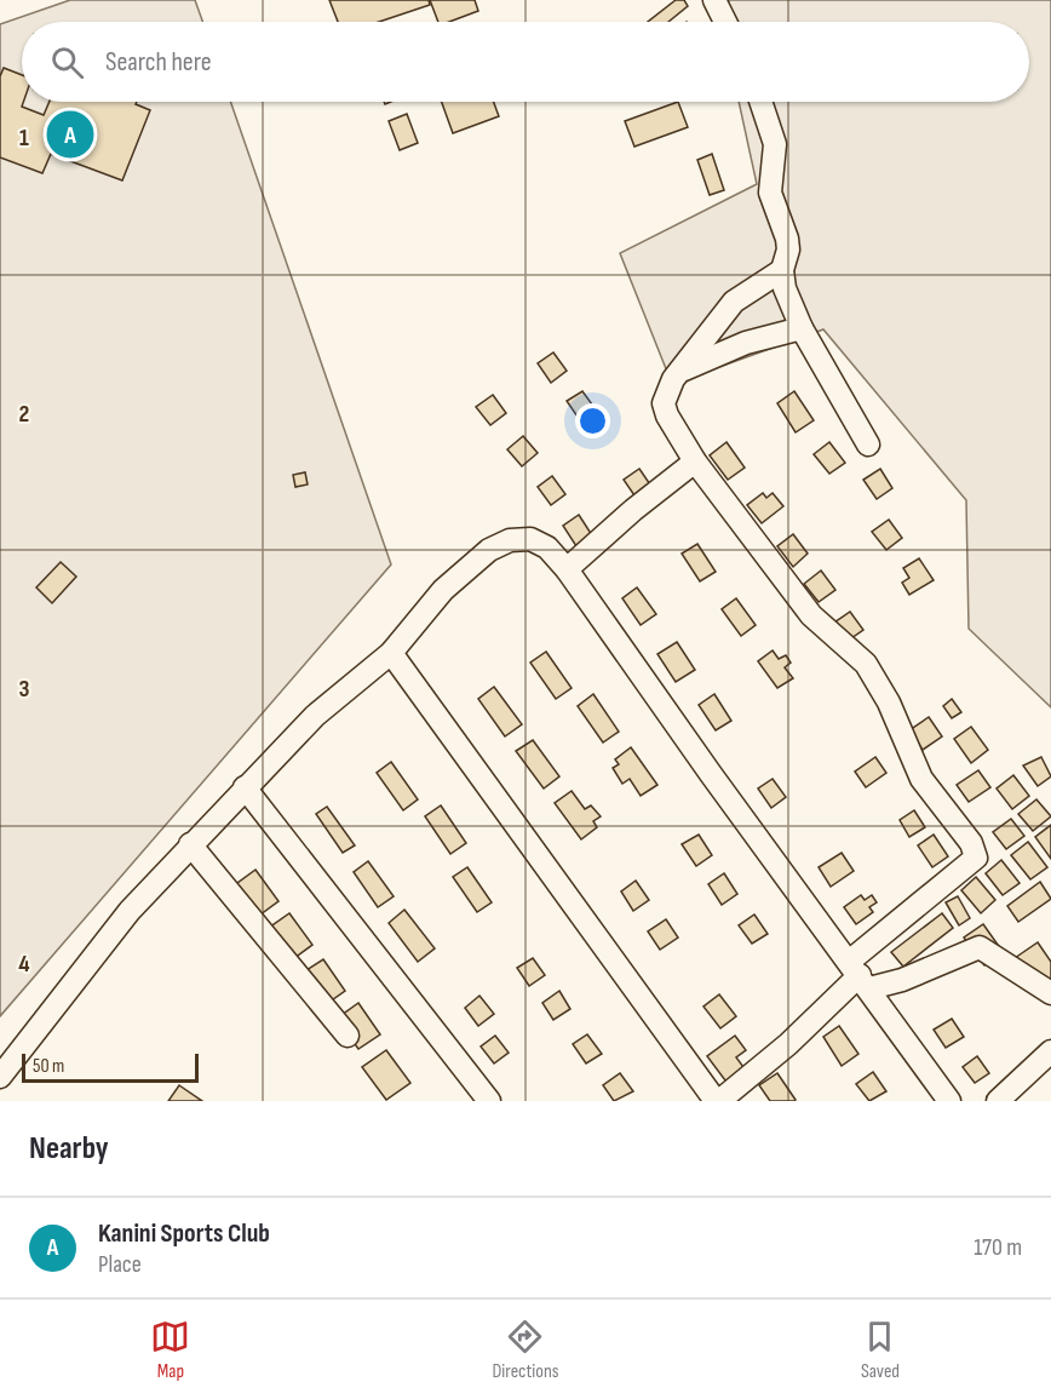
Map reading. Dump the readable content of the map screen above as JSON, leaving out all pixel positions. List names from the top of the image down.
{
  "scale_bar": "50 m",
  "page": {
    "search": "Search here",
    "pins": "A",
    "scale": "50 m",
    "heading": "Nearby",
    "list": [
      {
        "mark": "A",
        "name": "Kanini Sports Club",
        "note": "Place",
        "value": "170 m"
      }
    ],
    "nav": ["Map", "Directions", "Saved"]
  },
  "grid": {
    "rows": [
      "1",
      "2",
      "3",
      "4"
    ]
  }
}
